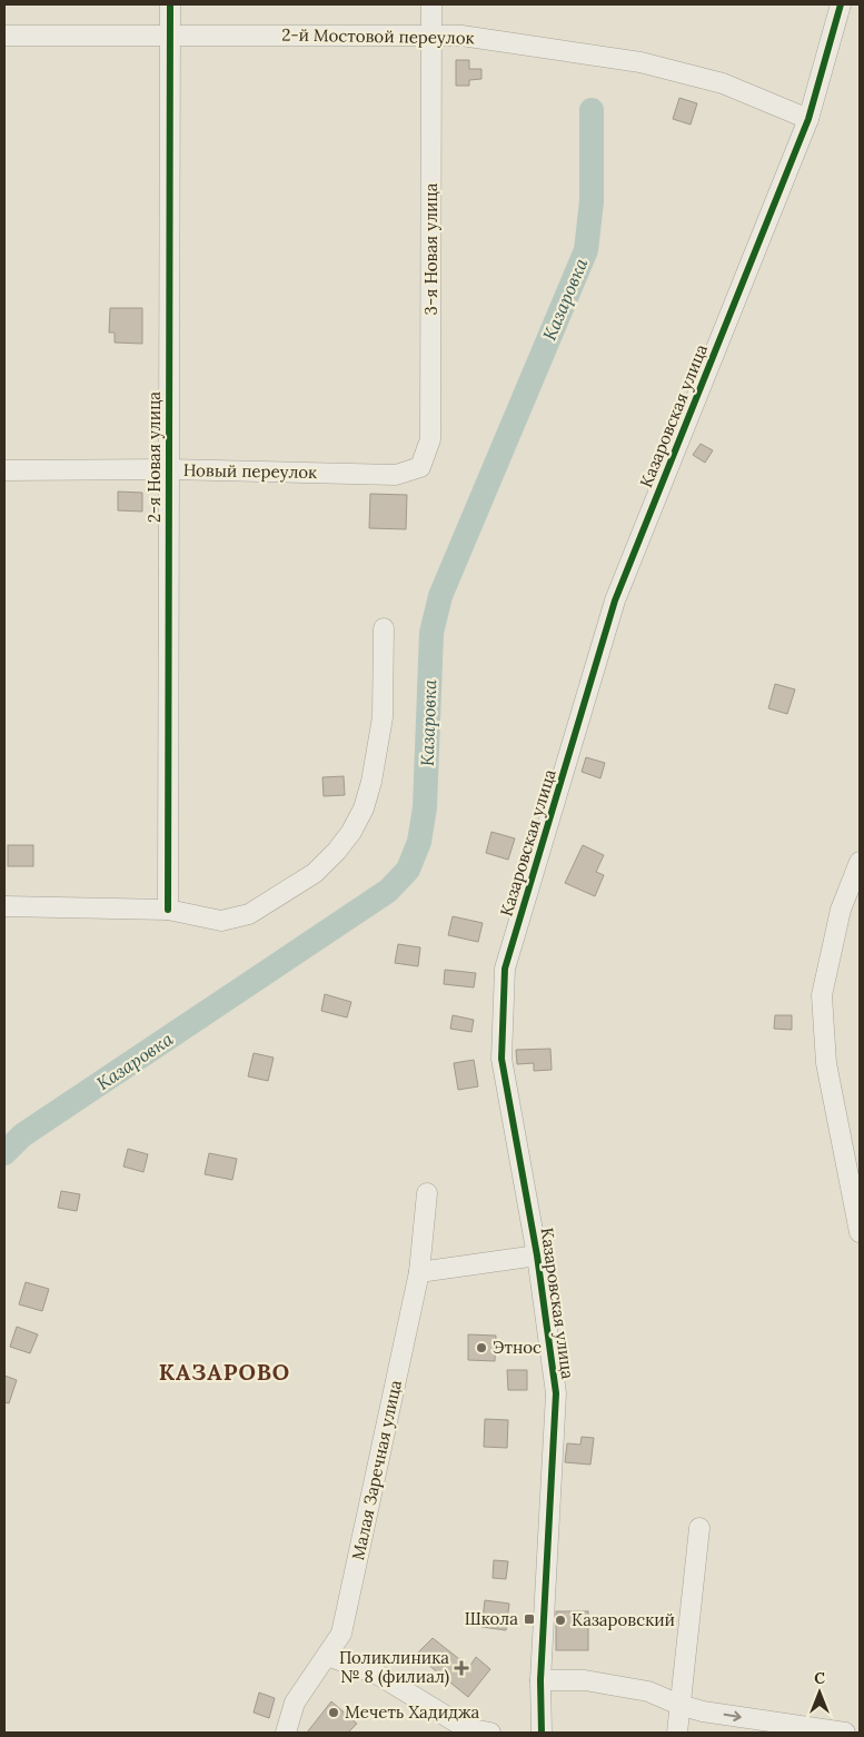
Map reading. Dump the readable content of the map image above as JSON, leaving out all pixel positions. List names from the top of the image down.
{
  "streets": {
    "street": [
      "2-й Мостовой переулок",
      "3-я Новая улица",
      "Казаровская улица",
      "2-я Новая улица",
      "Новый переулок",
      "Малая Заречная улица"
    ]
  },
  "crossings": [
    ["2-й Мостовой переулок", "3-я Новая улица"],
    ["2-й Мостовой переулок", "Казаровская улица"],
    ["2-й Мостовой переулок", "2-я Новая улица"],
    ["3-я Новая улица", "Новый переулок"],
    ["2-я Новая улица", "Новый переулок"]
  ],
  "districts": ["КАЗАРОВО"],
  "water": ["Казаровка"],
  "places": {
    "other": ["Этнос", "Казаровский", "Мечеть Хадиджа"],
    "transit": ["Школа"],
    "health": ["Поликлиника № 8 (филиал)"]
  },
  "north": "top"
}
